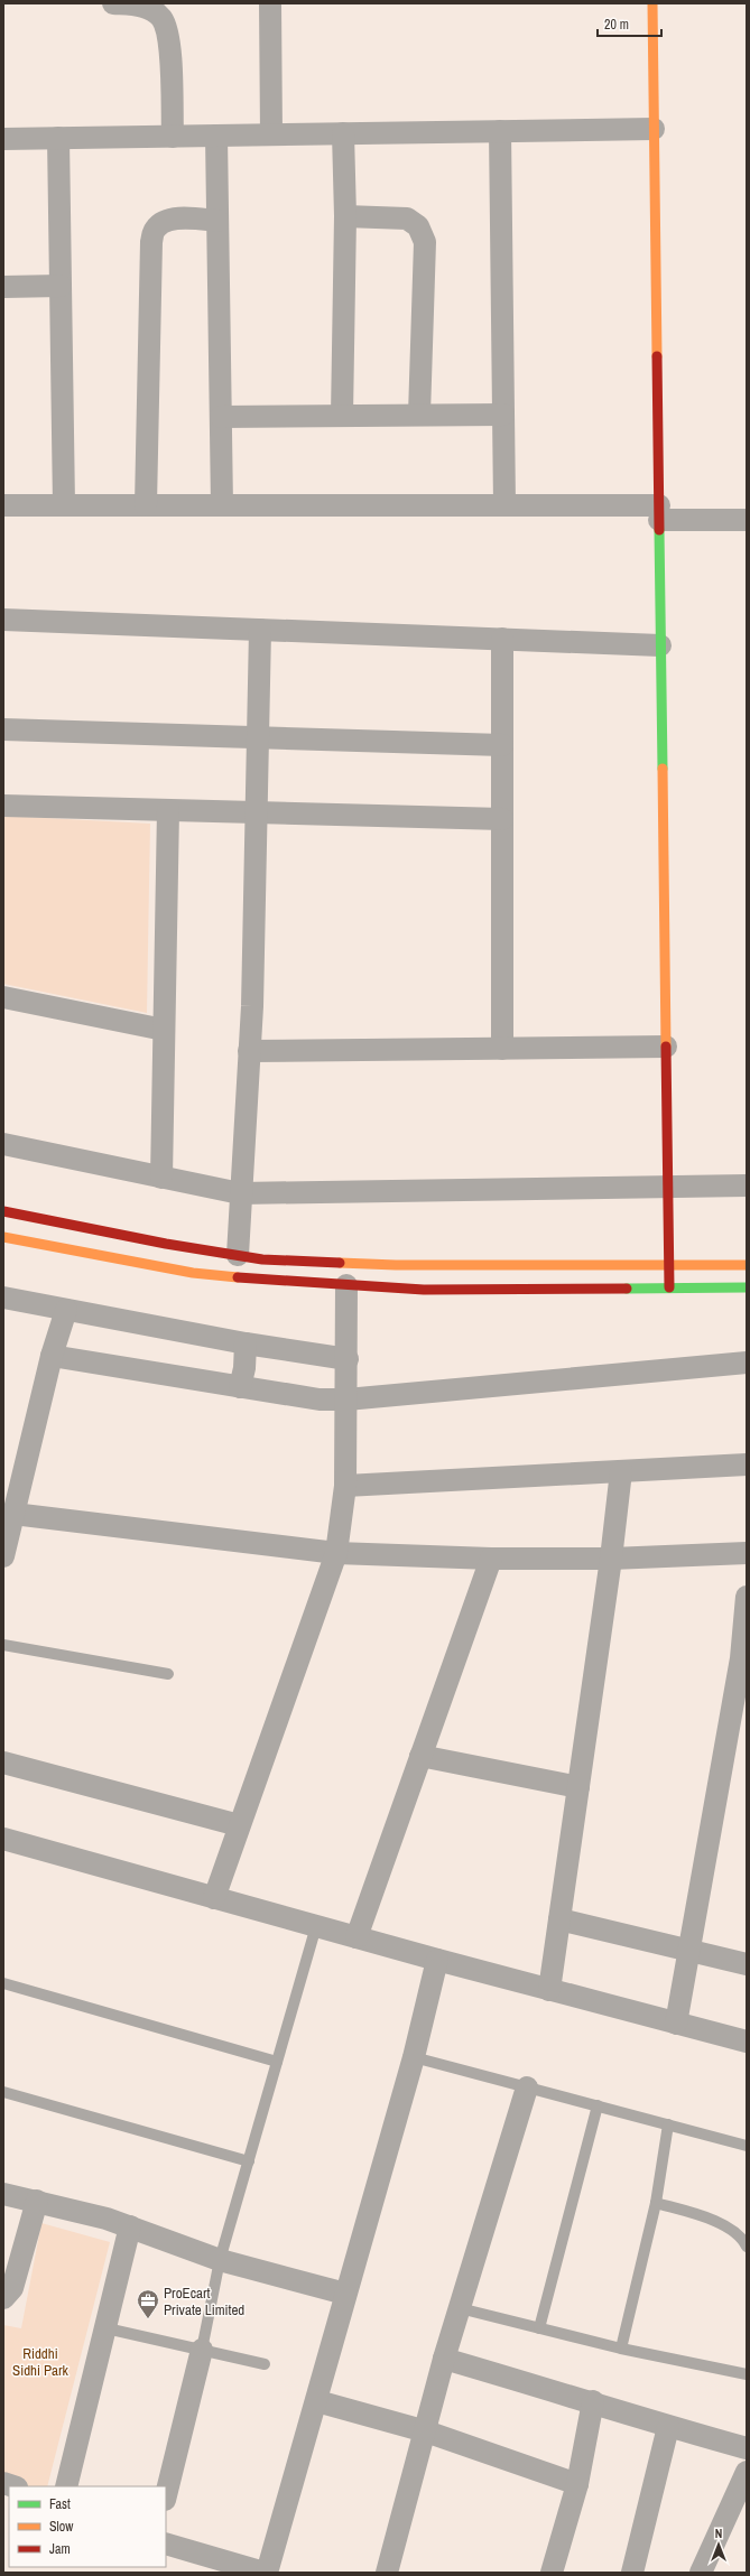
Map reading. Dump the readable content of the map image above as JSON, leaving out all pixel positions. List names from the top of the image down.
{
  "parks": ["Riddhi Sidhi Park"],
  "places": {
    "office": ["ProEcart Private Limited"]
  },
  "legend": ["Fast", "Slow", "Jam"],
  "scale_bar": "20 m",
  "north": "top"
}
